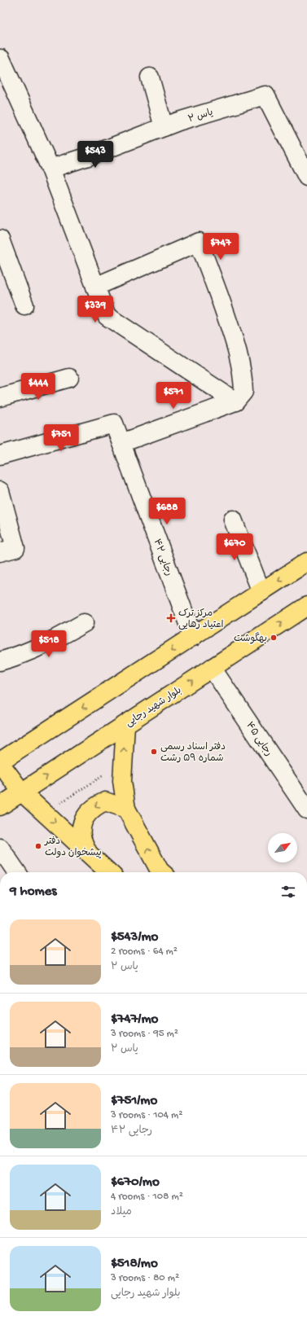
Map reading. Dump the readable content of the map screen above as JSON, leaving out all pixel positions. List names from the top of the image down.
{
  "streets": {
    "main road": ["بلوار شهید رجایی"],
    "street": ["یاس ۲", "رجایی ۴۲", "رجایی ۴۵"]
  },
  "crossings": [
    ["بلوار شهید رجایی", "رجایی ۴۵"]
  ],
  "places": {
    "health": ["مرکز ترک اعتیاد رهایی"],
    "other": ["بهگوشت", "دفتر اسناد رسمی شماره ۵۹ رشت", "دفتر پیشخوان دولت"]
  },
  "north": "top right",
  "page": {
    "price": [
      "$543",
      "$747",
      "$339",
      "$444",
      "$571",
      "$751",
      "$688",
      "$670",
      "$518"
    ],
    "heading": "9 homes",
    "list": [
      {
        "name": "$543/mo",
        "note": "2 rooms · 64 m² · یاس ۲"
      },
      {
        "name": "$747/mo",
        "note": "3 rooms · 95 m² · یاس ۲"
      },
      {
        "name": "$751/mo",
        "note": "3 rooms · 104 m² · رجایی ۴۲"
      },
      {
        "name": "$670/mo",
        "note": "4 rooms · 108 m² · میلاد"
      },
      {
        "name": "$518/mo",
        "note": "3 rooms · 80 m² · بلوار شهید رجایی"
      }
    ]
  }
}
